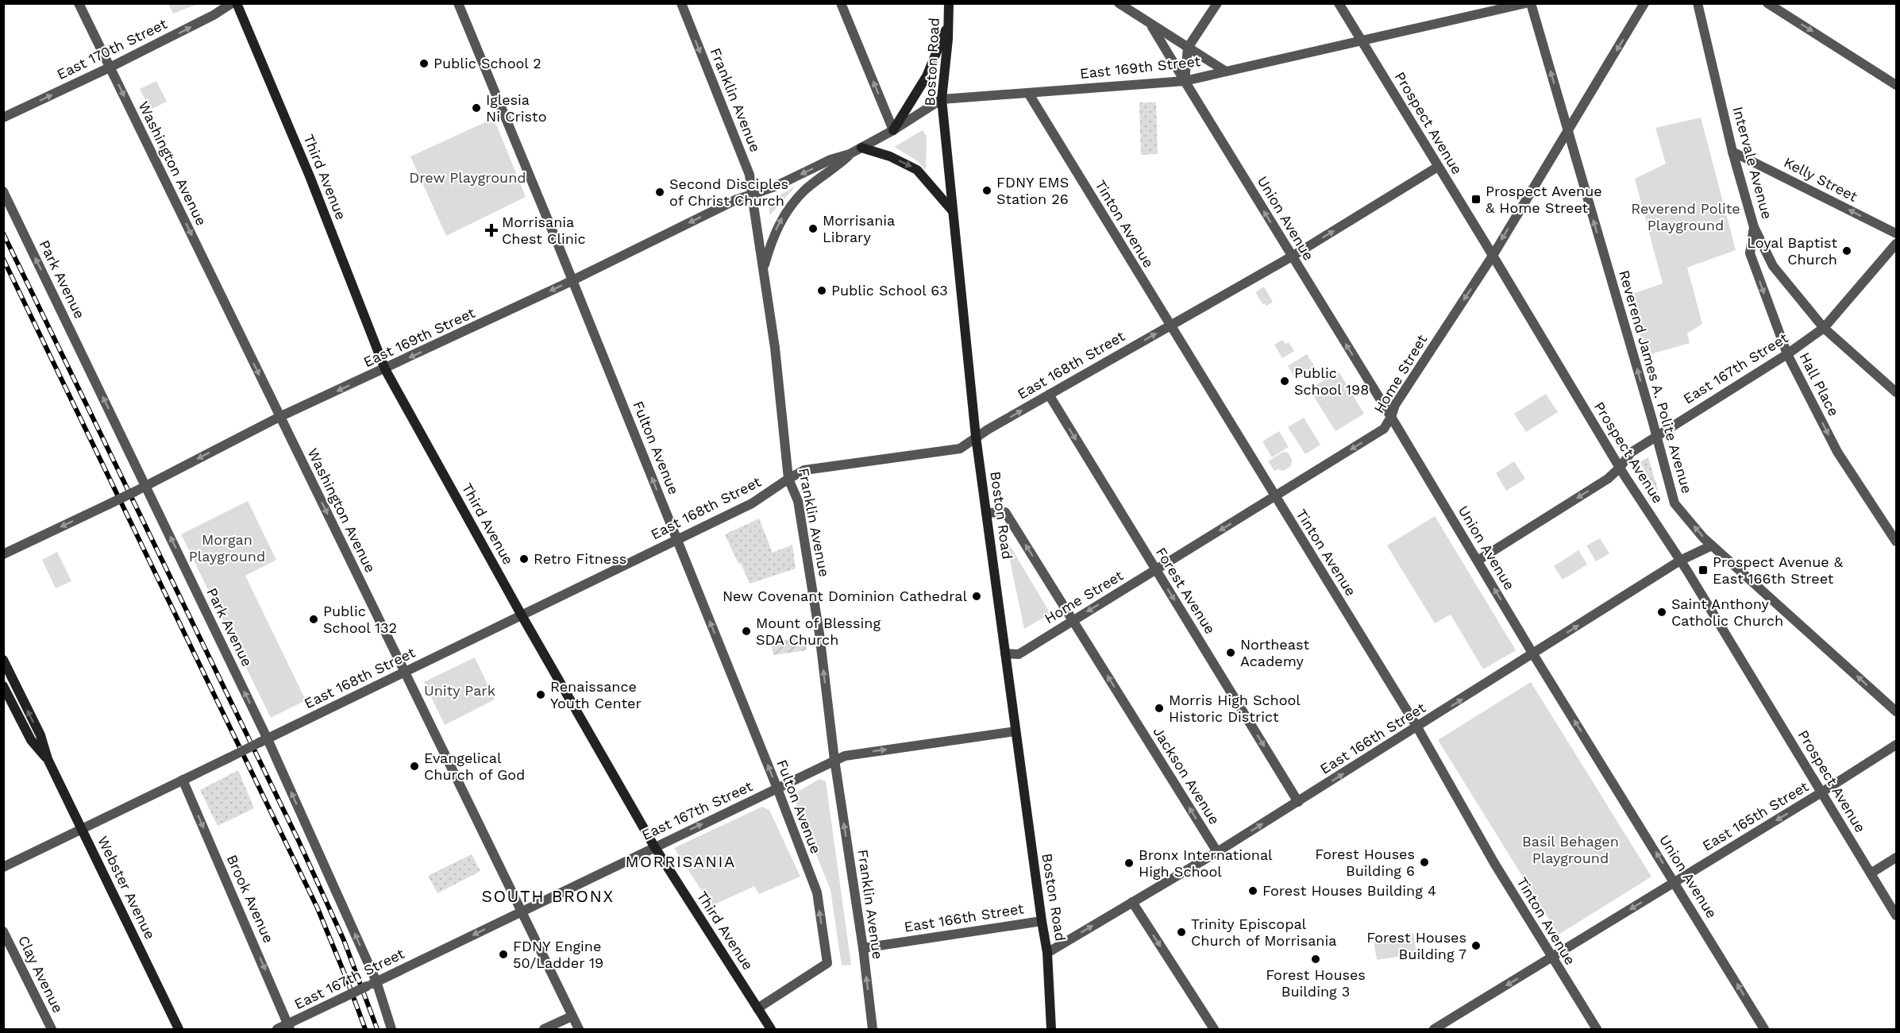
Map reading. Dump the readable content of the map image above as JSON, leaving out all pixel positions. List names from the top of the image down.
{
  "streets": {
    "main road": ["Boston Road", "Third Avenue", "Webster Avenue"],
    "street": [
      "East 170th Street",
      "East 169th Street",
      "Franklin Avenue",
      "Prospect Avenue",
      "Intervale Avenue",
      "Washington Avenue",
      "Kelly Street",
      "Union Avenue",
      "Tinton Avenue",
      "Park Avenue",
      "East 168th Street",
      "East 167th Street",
      "Home Street",
      "Reverend James A. Polite Avenue",
      "Hall Place",
      "Fulton Avenue",
      "Forest Avenue",
      "East 166th Street",
      "Jackson Avenue",
      "East 165th Street",
      "Brook Avenue",
      "Clay Avenue"
    ]
  },
  "crossings": [
    ["East 170th Street", "Washington Avenue"],
    ["Boston Road", "East 169th Street"],
    ["Boston Road", "East 168th Street"],
    ["Boston Road", "East 167th Street"],
    ["Boston Road", "Home Street"],
    ["Boston Road", "East 166th Street"],
    ["Boston Road", "Jackson Avenue"],
    ["East 169th Street", "Franklin Avenue"],
    ["East 169th Street", "Prospect Avenue"],
    ["East 169th Street", "Washington Avenue"],
    ["East 169th Street", "Third Avenue"],
    ["East 169th Street", "Union Avenue"],
    ["East 169th Street", "Tinton Avenue"],
    ["East 169th Street", "Park Avenue"],
    ["East 169th Street", "Fulton Avenue"],
    ["Franklin Avenue", "East 168th Street"],
    ["Franklin Avenue", "East 167th Street"],
    ["Franklin Avenue", "East 166th Street"],
    ["Prospect Avenue", "East 168th Street"],
    ["Prospect Avenue", "East 167th Street"],
    ["Prospect Avenue", "Home Street"],
    ["Prospect Avenue", "East 166th Street"],
    ["Prospect Avenue", "East 165th Street"],
    ["Intervale Avenue", "Kelly Street"],
    ["Intervale Avenue", "East 167th Street"],
    ["Intervale Avenue", "Hall Place"],
    ["Washington Avenue", "East 168th Street"],
    ["Washington Avenue", "East 167th Street"],
    ["Third Avenue", "East 168th Street"],
    ["Third Avenue", "East 167th Street"],
    ["Third Avenue", "Fulton Avenue"],
    ["Union Avenue", "East 168th Street"],
    ["Union Avenue", "East 167th Street"],
    ["Union Avenue", "Home Street"],
    ["Union Avenue", "East 166th Street"],
    ["Union Avenue", "East 165th Street"],
    ["Tinton Avenue", "East 168th Street"],
    ["Tinton Avenue", "Home Street"],
    ["Tinton Avenue", "East 166th Street"],
    ["Tinton Avenue", "East 165th Street"],
    ["Park Avenue", "East 168th Street"],
    ["Park Avenue", "East 167th Street"],
    ["East 168th Street", "Fulton Avenue"],
    ["East 168th Street", "Forest Avenue"],
    ["East 168th Street", "Webster Avenue"],
    ["East 168th Street", "Brook Avenue"],
    ["East 167th Street", "Reverend James A. Polite Avenue"],
    ["East 167th Street", "Hall Place"],
    ["East 167th Street", "Fulton Avenue"],
    ["East 167th Street", "Brook Avenue"],
    ["Home Street", "Reverend James A. Polite Avenue"],
    ["Home Street", "Forest Avenue"],
    ["Home Street", "Jackson Avenue"],
    ["Reverend James A. Polite Avenue", "East 166th Street"],
    ["Forest Avenue", "East 166th Street"],
    ["East 166th Street", "Jackson Avenue"]
  ],
  "one_way": [
    "East 170th Street",
    "Washington Avenue",
    "Kelly Street",
    "Union Avenue",
    "Park Avenue",
    "Home Street",
    "Reverend James A. Polite Avenue",
    "Hall Place",
    "Fulton Avenue",
    "Forest Avenue",
    "East 166th Street",
    "Jackson Avenue",
    "East 165th Street",
    "Brook Avenue"
  ],
  "districts": ["MORRISANIA", "SOUTH BRONX"],
  "parks": [
    "Drew Playground",
    "Reverend Polite Playground",
    "Morgan Playground",
    "Unity Park",
    "Basil Behagen Playground"
  ],
  "places": {
    "other": [
      "Public School 2",
      "Iglesia Ni Cristo",
      "FDNY EMS Station 26",
      "Second Disciples of Christ Church",
      "Morrisania Library",
      "Loyal Baptist Church",
      "Public School 63",
      "Public School 198",
      "Retro Fitness",
      "New Covenant Dominion Cathedral",
      "Saint Anthony Catholic Church",
      "Public School 132",
      "Mount of Blessing SDA Church",
      "Northeast Academy",
      "Renaissance Youth Center",
      "Morris High School Historic District",
      "Evangelical Church of God",
      "Forest Houses Building 6",
      "Bronx International High School",
      "Forest Houses Building 4",
      "Trinity Episcopal Church of Morrisania",
      "Forest Houses Building 7",
      "FDNY Engine 50/Ladder 19",
      "Forest Houses Building 3"
    ],
    "transit": ["Prospect Avenue & Home Street", "Prospect Avenue & East 166th Street"],
    "health": ["Morrisania Chest Clinic"]
  }
}
